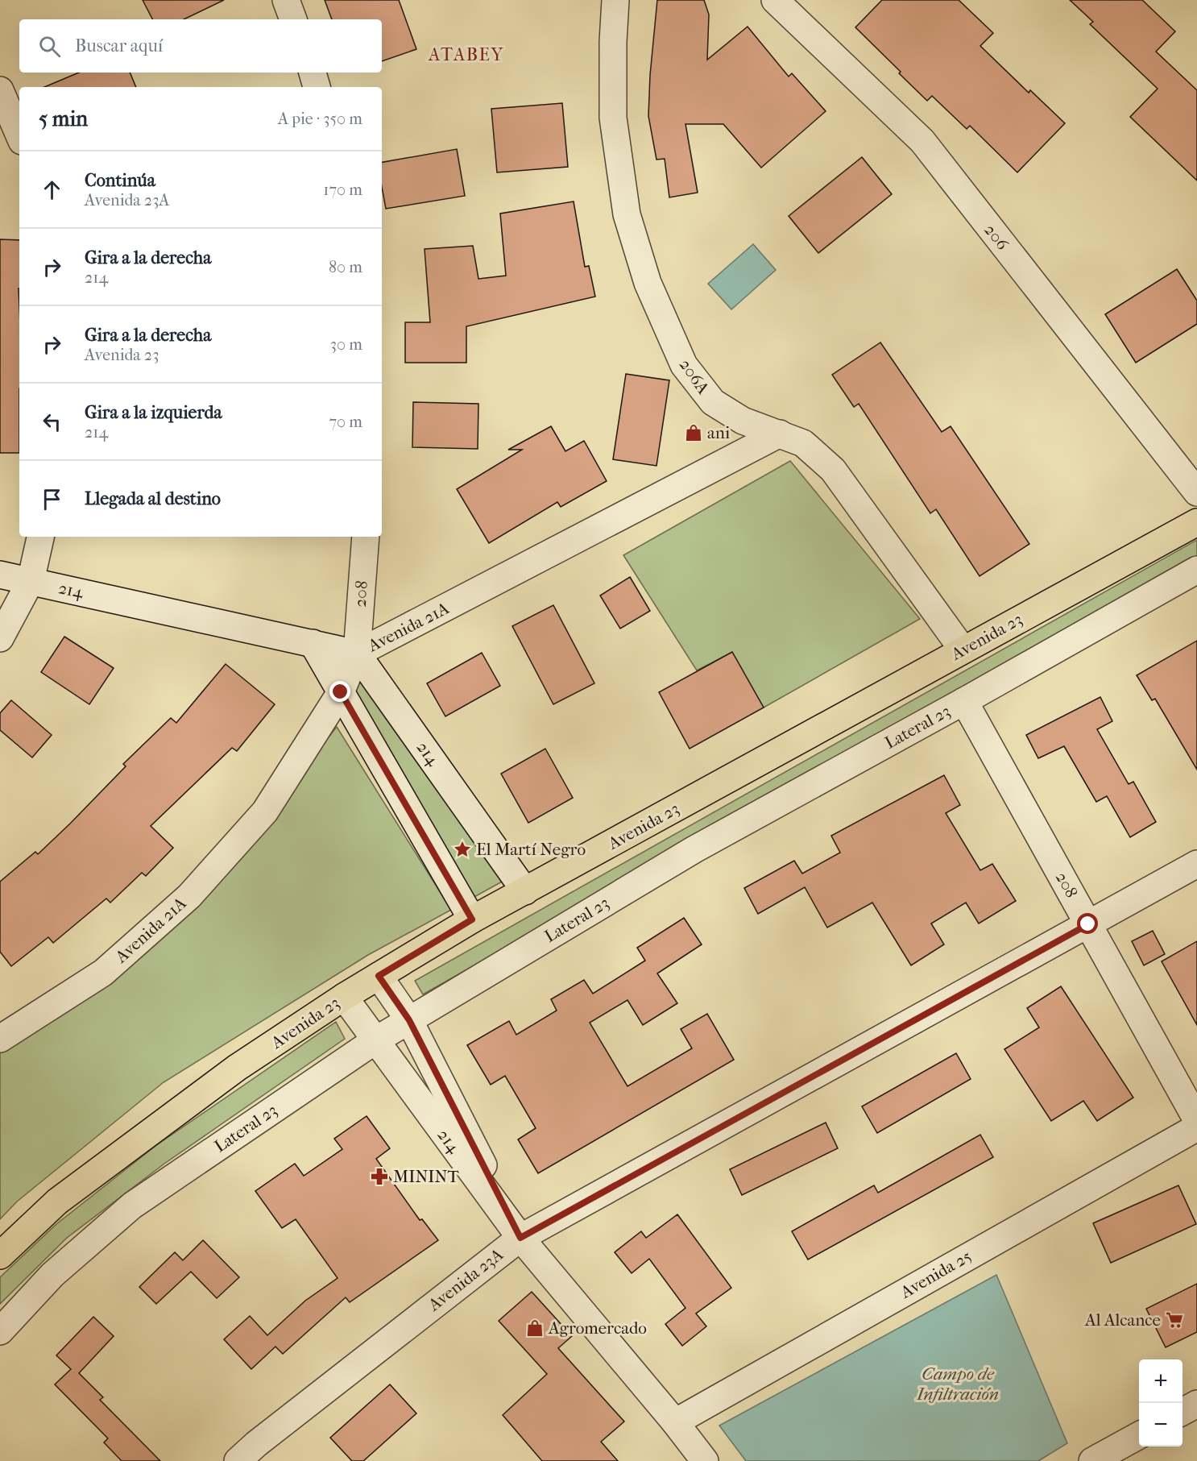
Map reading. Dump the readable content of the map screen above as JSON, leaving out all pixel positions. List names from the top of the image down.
{
  "streets": {
    "main road": ["Avenida 23"],
    "street": [
      "206",
      "206A",
      "214",
      "208",
      "Avenida 21A",
      "Lateral 23",
      "Avenida 25",
      "Avenida 23A"
    ]
  },
  "crossings": [
    ["206A", "Avenida 21A"],
    ["206A", "Avenida 23"],
    ["214", "208"],
    ["214", "Avenida 21A"],
    ["214", "Avenida 23"],
    ["214", "Lateral 23"],
    ["214", "Avenida 25"],
    ["214", "Avenida 23A"],
    ["208", "Avenida 21A"],
    ["208", "Lateral 23"],
    ["208", "Avenida 23A"]
  ],
  "districts": ["ATABEY"],
  "water": ["Campo de Infiltración"],
  "places": {
    "shop": ["ani", "Agromercado"],
    "place": ["El Martí Negro"],
    "pharmacy": ["MININT"],
    "supermarket": ["Al Alcance"]
  },
  "page": {
    "search": "Buscar aquí",
    "heading": ["5 min", "A pie · 350 m"],
    "list": [
      ["Continúa", "Avenida 23A", "170 m"],
      ["Gira a la derecha", "214", "80 m"],
      ["Gira a la derecha", "Avenida 23", "30 m"],
      ["Gira a la izquierda", "214", "70 m"],
      "Llegada al destino"
    ],
    "map_buttons": ["+", "−"]
  }
}
